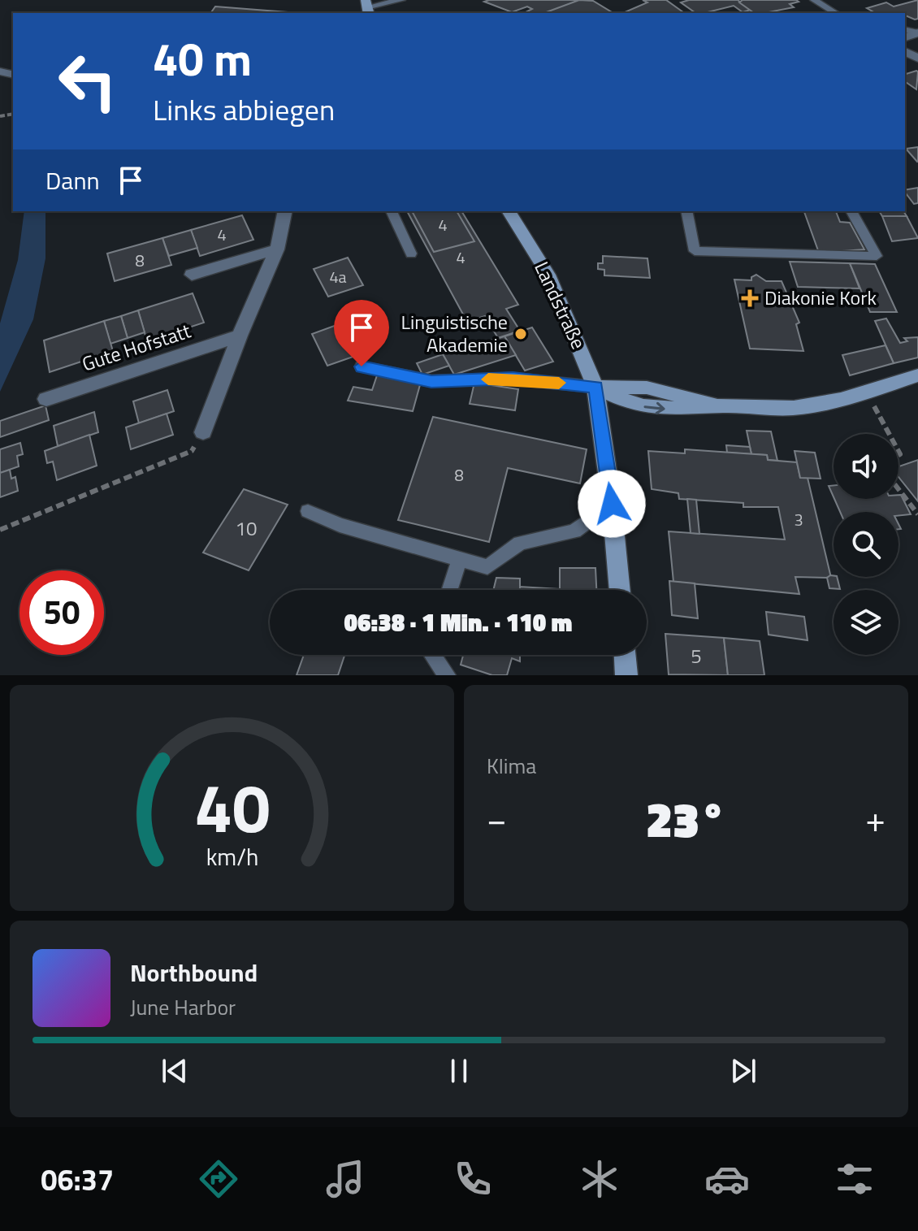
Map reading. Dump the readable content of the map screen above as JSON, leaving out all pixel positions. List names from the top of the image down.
{
  "streets": {
    "main road": ["Landstraße"],
    "street": ["Gute Hofstatt"]
  },
  "places": {
    "health": ["Diakonie Kork"],
    "other": ["Linguistische Akademie"]
  },
  "house_numbers": [
    "4",
    "4",
    "4",
    "8",
    "4a",
    "8",
    "3",
    "10",
    "5"
  ],
  "page": {
    "turn": ["40 m", "Links abbiegen"],
    "then": "Dann",
    "limit": "50",
    "trip": "06:38 · 1 Min. · 110 m",
    "tile": "Klima",
    "heat": ["−", "23°", "+"],
    "song": ["Northbound", "June Harbor"],
    "tabs": "06:37",
    "gauge": ["40", "km/h"]
  }
}
